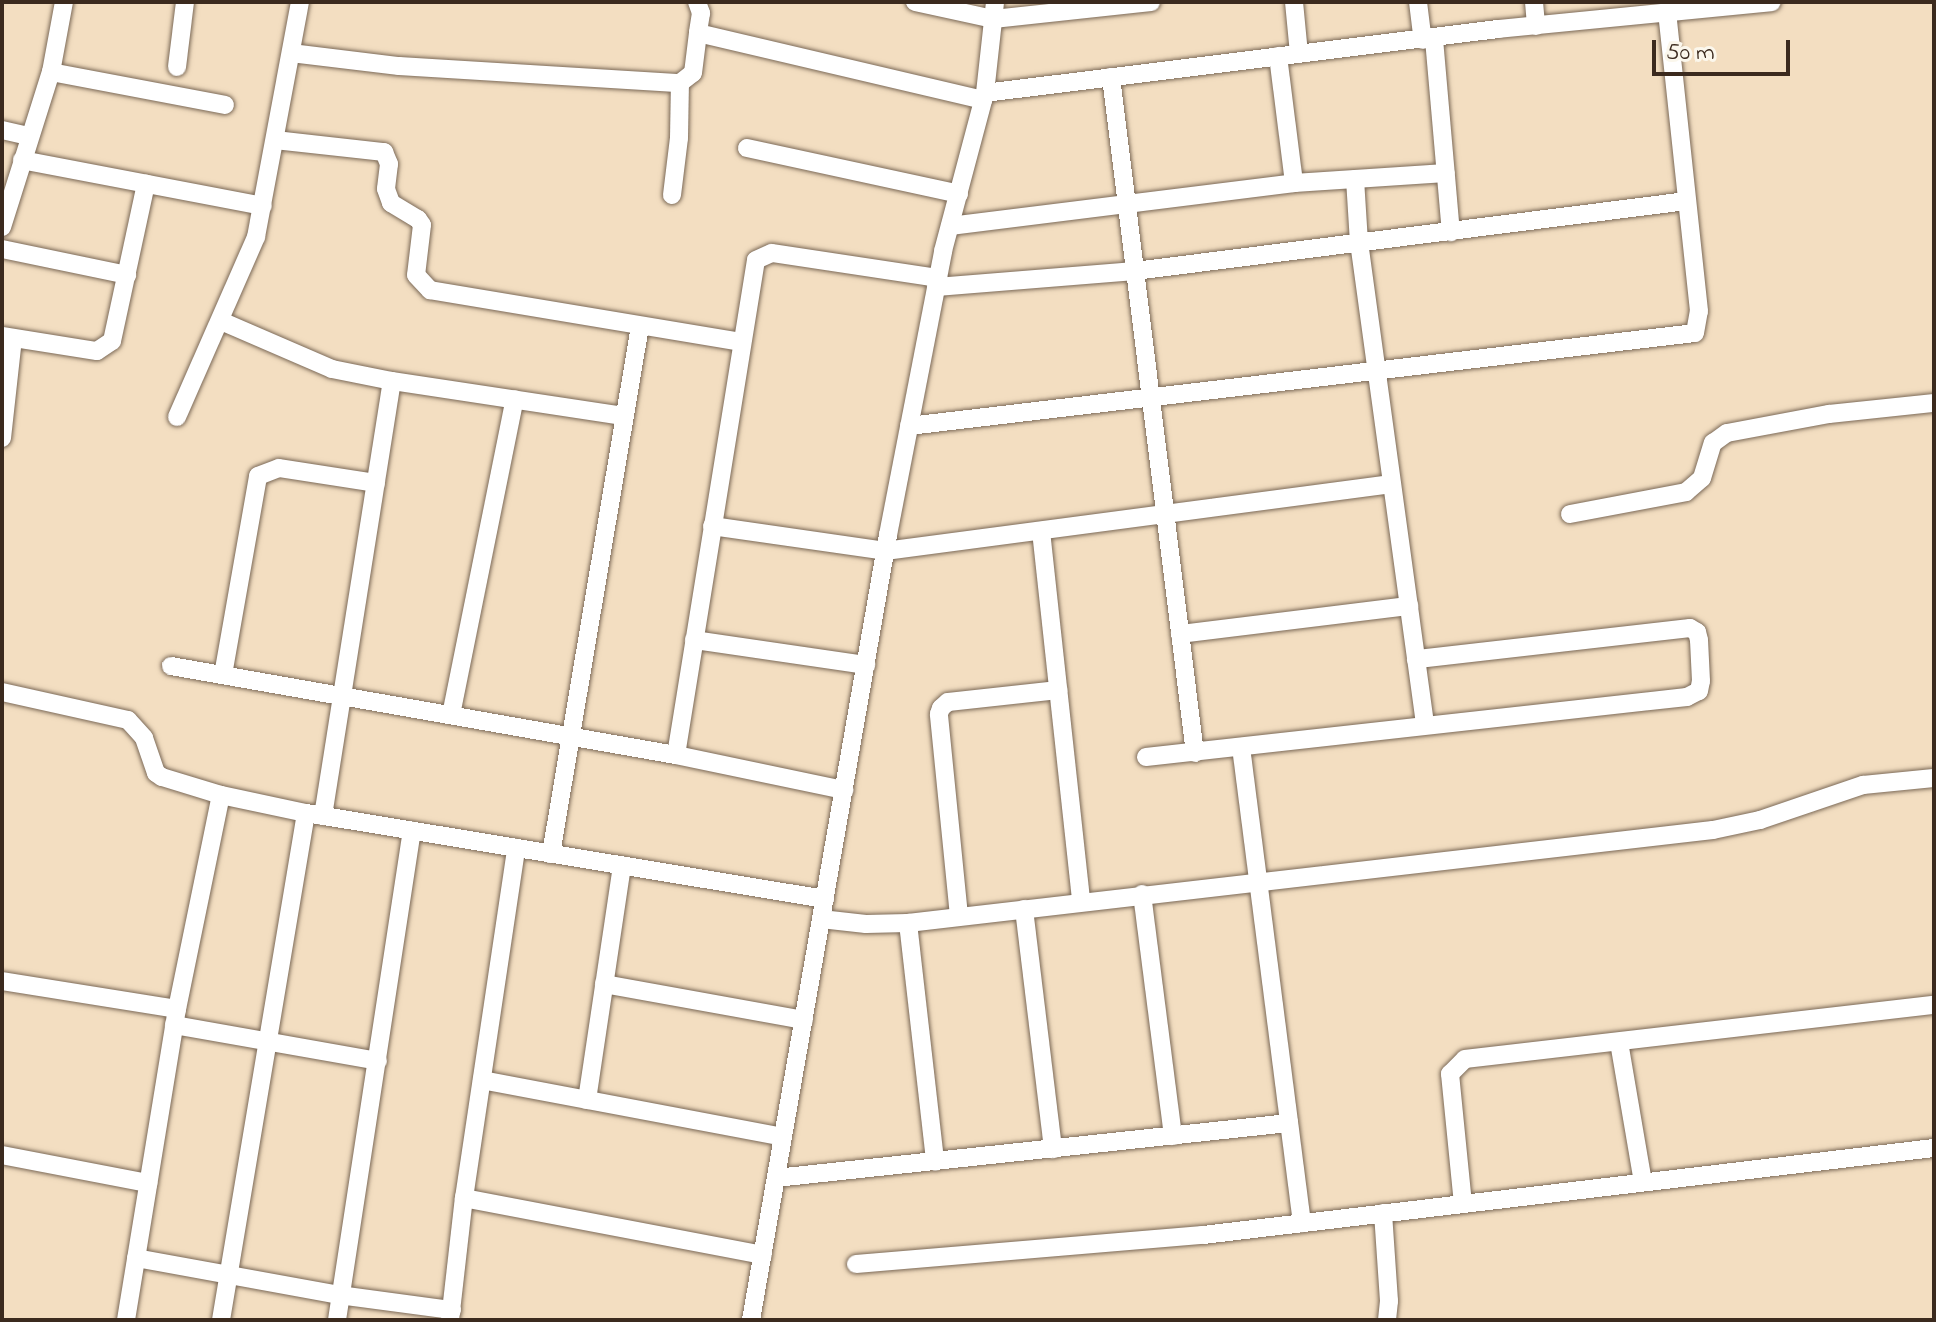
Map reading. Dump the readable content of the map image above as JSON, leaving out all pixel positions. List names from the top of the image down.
{
  "scale_bar": "50 m"
}
